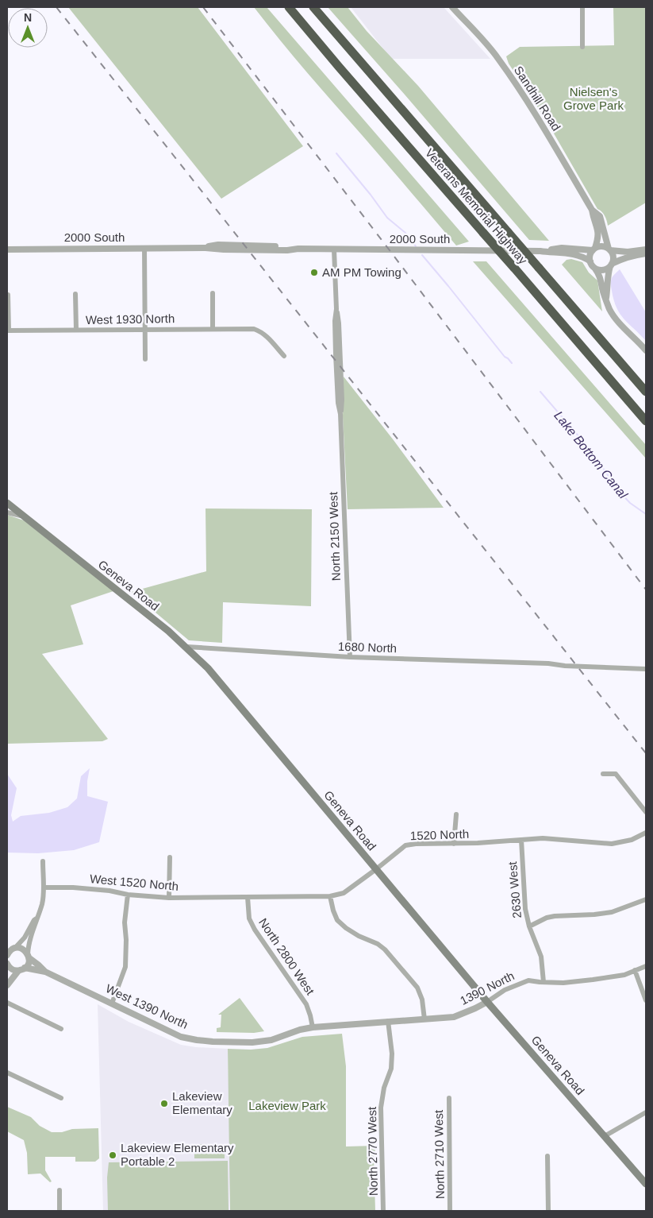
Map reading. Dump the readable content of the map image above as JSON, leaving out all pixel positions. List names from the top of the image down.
{
  "streets": {
    "highway": ["Veterans Memorial Highway"],
    "main road": ["Geneva Road"],
    "street": [
      "Sandhill Road",
      "2000 South",
      "West 1930 North",
      "North 2150 West",
      "1680 North",
      "1520 North",
      "West 1520 North",
      "2630 West",
      "North 2800 West",
      "1390 North",
      "West 1390 North",
      "North 2770 West",
      "North 2710 West"
    ]
  },
  "crossings": [
    ["2000 South", "North 2150 West"],
    ["North 2150 West", "1680 North"],
    ["Geneva Road", "1680 North"],
    ["Geneva Road", "1520 North"],
    ["Geneva Road", "1390 North"],
    ["1520 North", "West 1520 North"],
    ["1520 North", "2630 West"],
    ["1520 North", "North 2800 West"],
    ["West 1520 North", "North 2800 West"],
    ["2630 West", "1390 North"],
    ["North 2800 West", "1390 North"],
    ["North 2800 West", "West 1390 North"],
    ["1390 North", "West 1390 North"],
    ["1390 North", "North 2770 West"]
  ],
  "water": ["Lake Bottom Canal"],
  "parks": ["Nielsen's Grove Park", "Lakeview Park"],
  "places": ["AM PM Towing", "Lakeview Elementary", "Lakeview Elementary Portable 2"],
  "north": "top"
}
